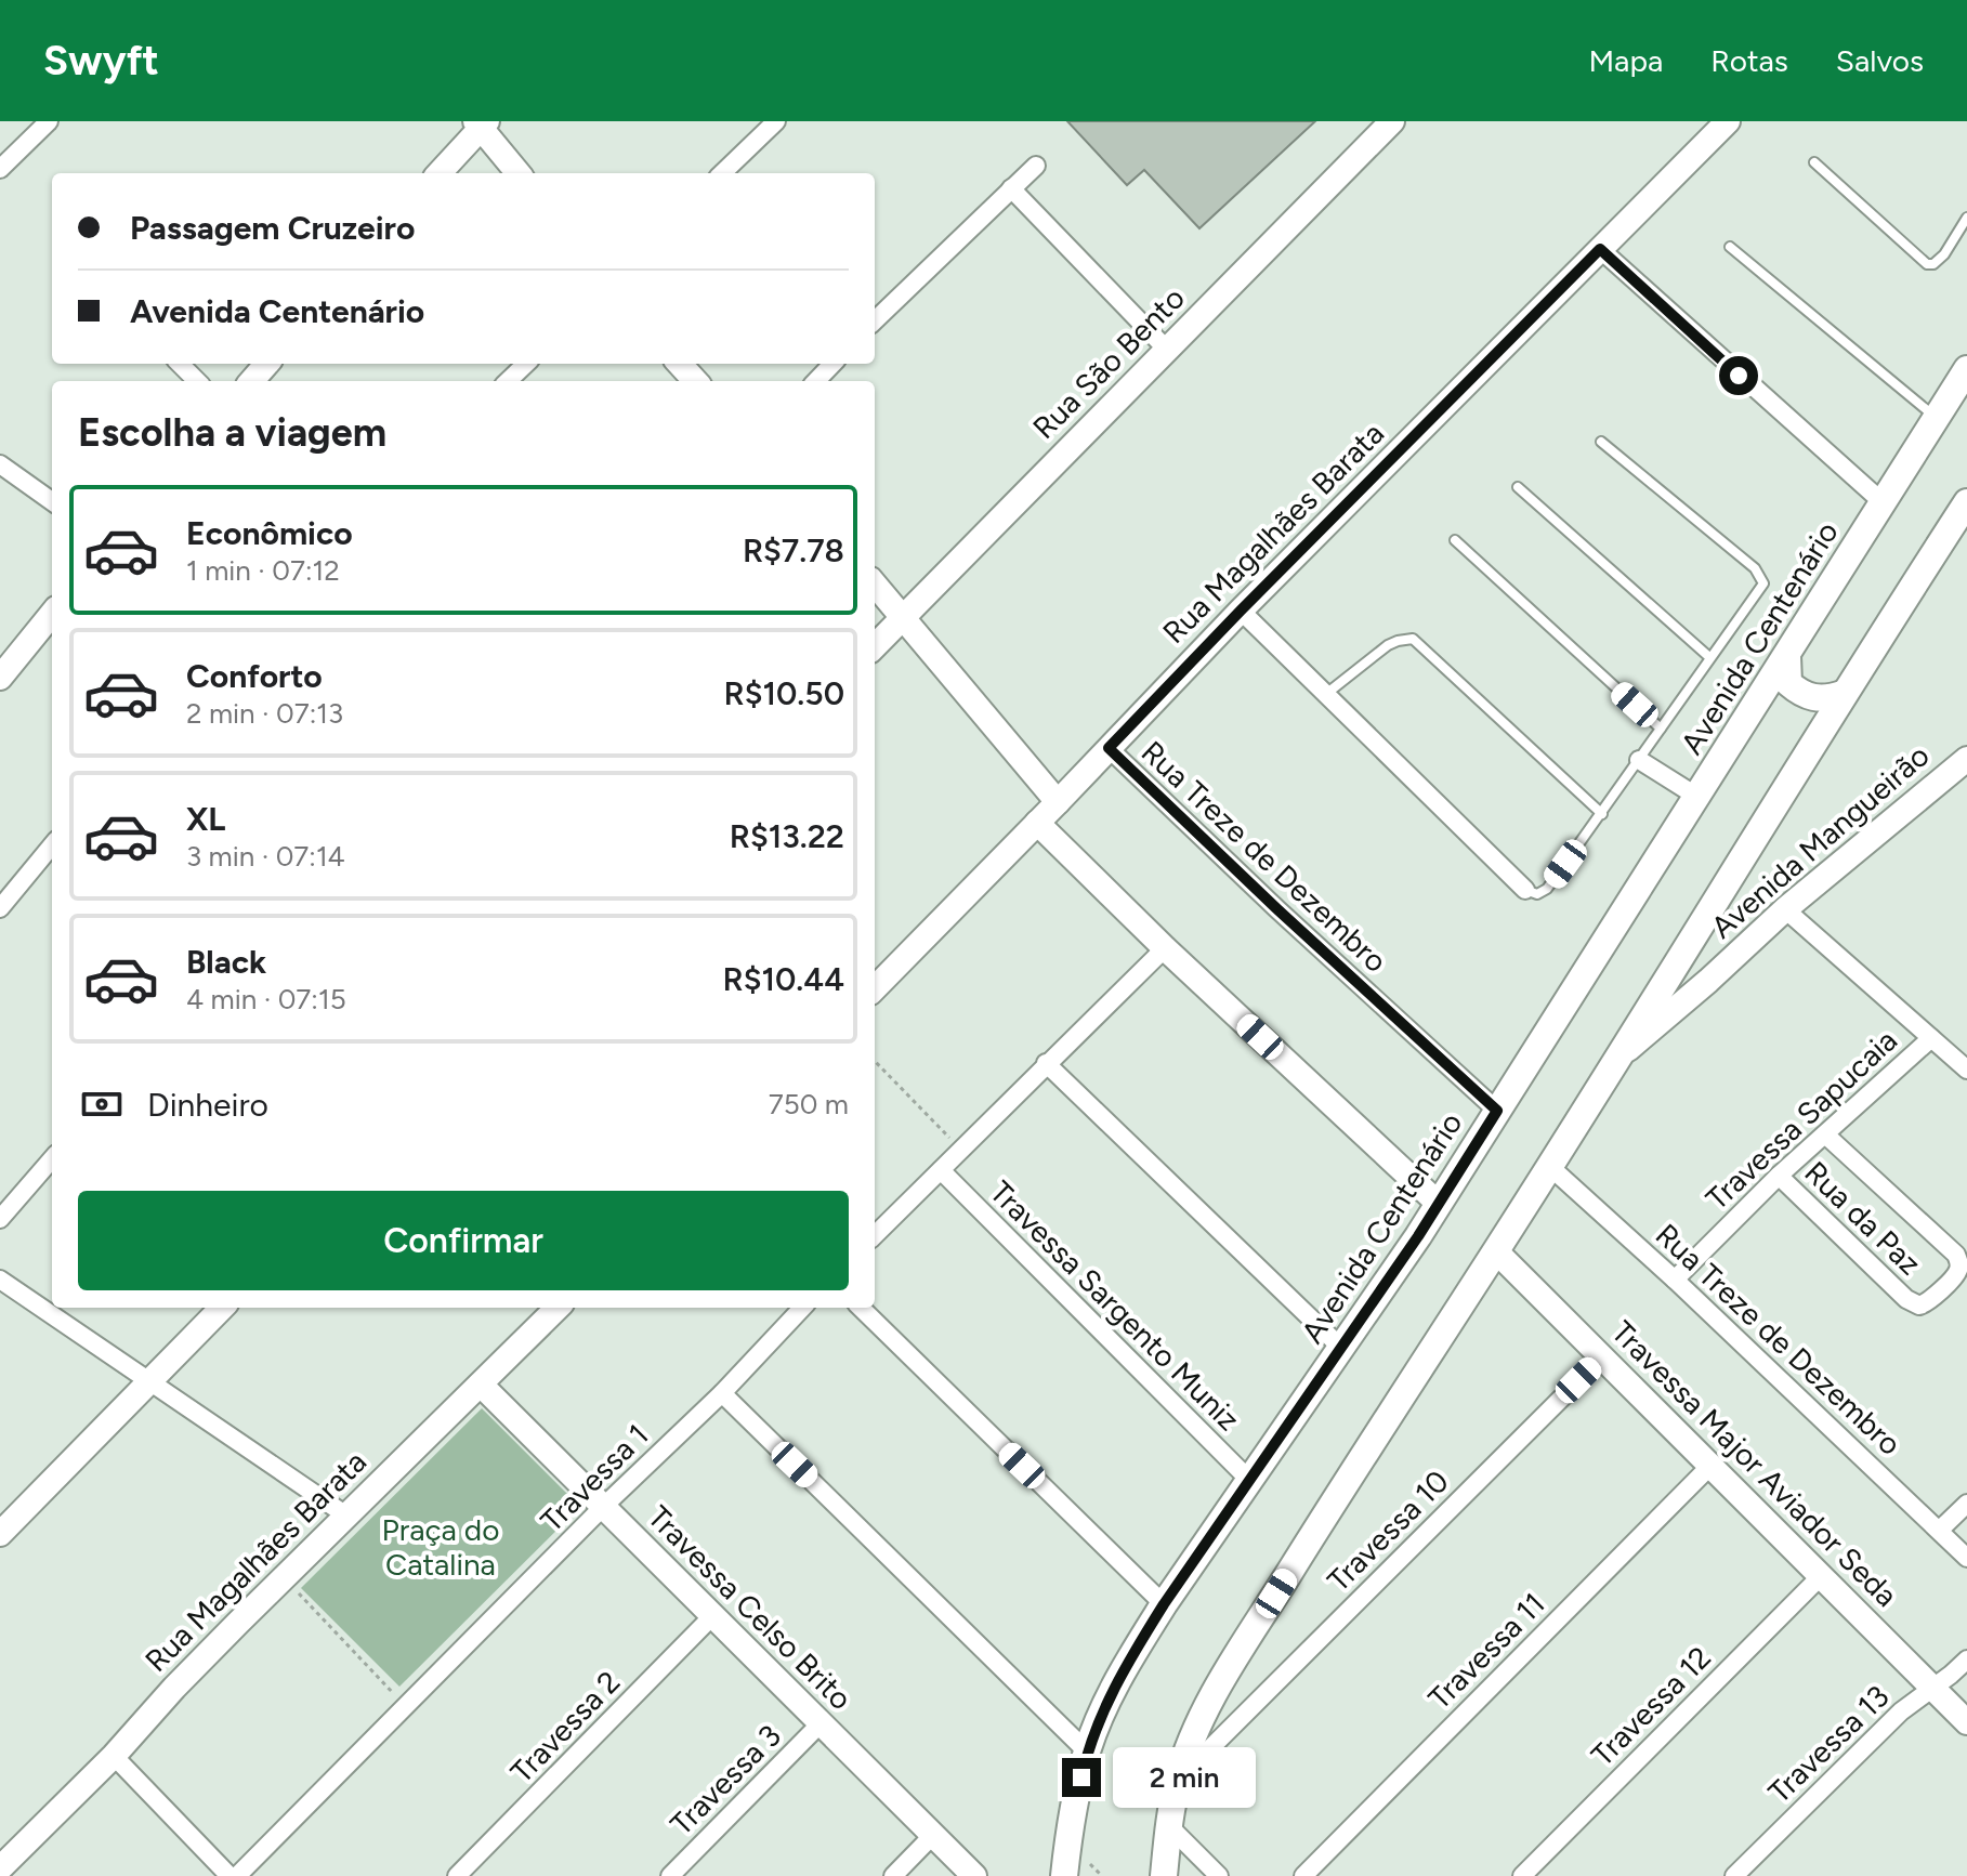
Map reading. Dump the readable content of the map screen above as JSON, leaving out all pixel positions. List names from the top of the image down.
{
  "streets": {
    "main road": ["Avenida Centenário"],
    "street": [
      "Rua São Bento",
      "Rua Magalhães Barata",
      "Avenida Mangueirão",
      "Rua Treze de Dezembro",
      "Travessa Sapucaia",
      "Rua da Paz",
      "Travessa Sargento Muniz",
      "Travessa Major Aviador Seda",
      "Travessa 1",
      "Travessa 10",
      "Travessa Celso Brito",
      "Travessa 11",
      "Travessa 12",
      "Travessa 2",
      "Travessa 13",
      "Travessa 3"
    ]
  },
  "crossings": [
    ["Rua Magalhães Barata", "Rua Treze de Dezembro"],
    ["Rua Magalhães Barata", "Travessa Celso Brito"],
    ["Avenida Centenário", "Rua Treze de Dezembro"],
    ["Avenida Centenário", "Travessa Sargento Muniz"],
    ["Rua Treze de Dezembro", "Travessa Sapucaia"],
    ["Travessa Sapucaia", "Rua da Paz"],
    ["Travessa Major Aviador Seda", "Travessa 10"],
    ["Travessa Major Aviador Seda", "Travessa 11"],
    ["Travessa Major Aviador Seda", "Travessa 12"],
    ["Travessa Major Aviador Seda", "Travessa 13"],
    ["Travessa 1", "Travessa Celso Brito"],
    ["Travessa Celso Brito", "Travessa 2"],
    ["Travessa Celso Brito", "Travessa 3"]
  ],
  "parks": ["Praça do Catalina"],
  "page": {
    "header": "Swyft",
    "nav": ["Mapa", "Rotas", "Salvos"],
    "banner": ["Passagem Cruzeiro", "Avenida Centenário"],
    "heading": "Escolha a viagem",
    "list": [
      {
        "name": "Econômico",
        "note": "1 min · 07:12",
        "value": "R$7.78"
      },
      {
        "name": "Conforto",
        "note": "2 min · 07:13",
        "value": "R$10.50"
      },
      {
        "name": "XL",
        "note": "3 min · 07:14",
        "value": "R$13.22"
      },
      {
        "name": "Black",
        "note": "4 min · 07:15",
        "value": "R$10.44"
      }
    ],
    "pay": ["Dinheiro", "750 m"],
    "buttons": "Confirmar",
    "bubble": "2 min"
  }
}
